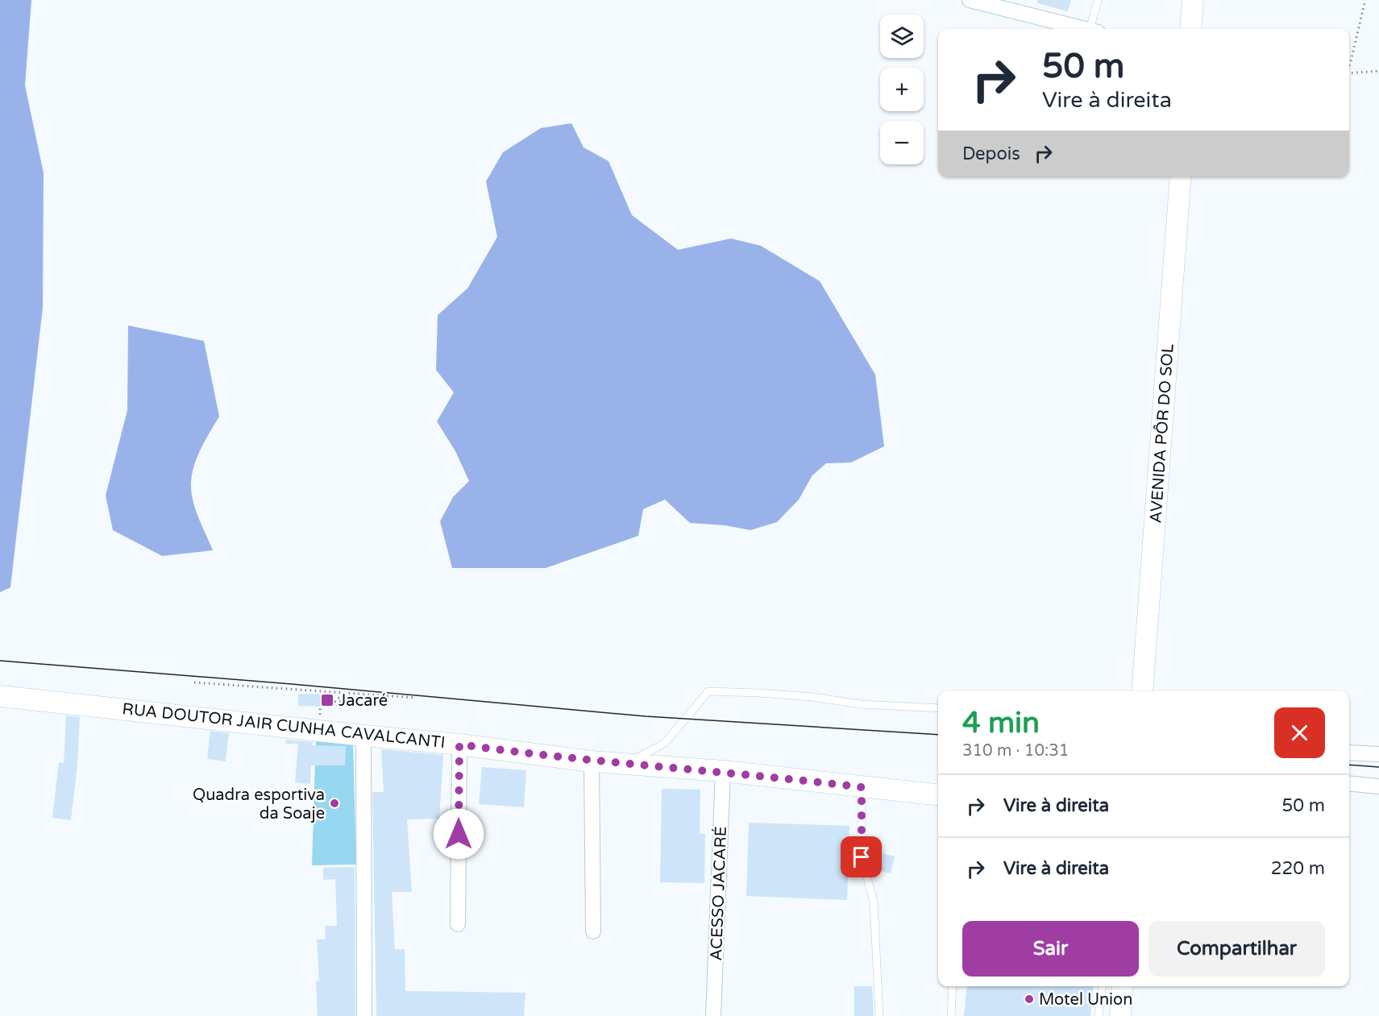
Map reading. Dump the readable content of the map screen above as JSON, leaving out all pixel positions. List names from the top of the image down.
{
  "streets": {
    "street": ["AVENIDA PÔR DO SOL", "RUA DOUTOR JAIR CUNHA CAVALCANTI", "ACESSO JACARÉ"]
  },
  "crossings": [
    ["RUA DOUTOR JAIR CUNHA CAVALCANTI", "ACESSO JACARÉ"]
  ],
  "places": {
    "transit": ["Jacaré"],
    "other": ["Quadra esportiva da Soaje", "Motel Union"]
  },
  "page": {
    "map_buttons": ["+", "−"],
    "turn": ["50 m", "Vire à direita"],
    "then": "Depois",
    "heading": ["4 min", "310 m · 10:31"],
    "list": [
      {
        "name": "Vire à direita",
        "value": "50 m"
      },
      {
        "name": "Vire à direita",
        "value": "220 m"
      }
    ],
    "buttons": ["Sair", "Compartilhar"]
  }
}
